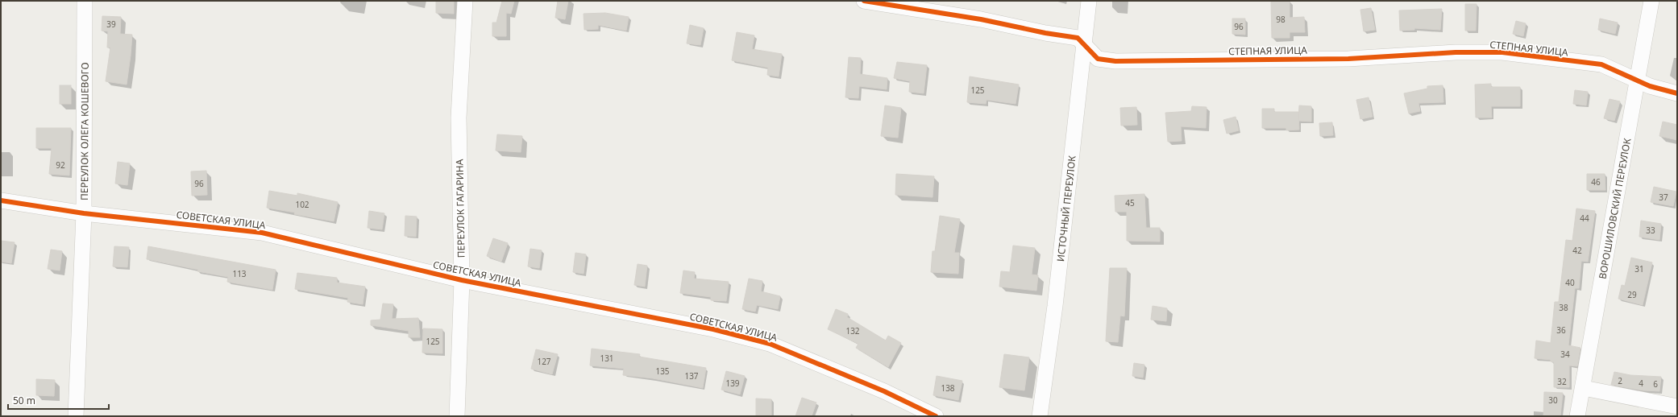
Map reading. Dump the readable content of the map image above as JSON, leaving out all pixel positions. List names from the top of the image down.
{
  "streets": {
    "street": [
      "СТЕПНАЯ УЛИЦА",
      "ПЕРЕУЛОК ОЛЕГА КОШЕВОГО",
      "ПЕРЕУЛОК ГАГАРИНА",
      "ИСТОЧНЫЙ ПЕРЕУЛОК",
      "ВОРОШИЛОВСКИЙ ПЕРЕУЛОК",
      "СОВЕТСКАЯ УЛИЦА"
    ]
  },
  "crossings": [
    ["СТЕПНАЯ УЛИЦА", "ИСТОЧНЫЙ ПЕРЕУЛОК"],
    ["СТЕПНАЯ УЛИЦА", "ВОРОШИЛОВСКИЙ ПЕРЕУЛОК"],
    ["ПЕРЕУЛОК ОЛЕГА КОШЕВОГО", "СОВЕТСКАЯ УЛИЦА"],
    ["ПЕРЕУЛОК ГАГАРИНА", "СОВЕТСКАЯ УЛИЦА"]
  ],
  "house_numbers": [
    "98",
    "39",
    "96",
    "125",
    "92",
    "46",
    "96",
    "37",
    "45",
    "102",
    "44",
    "33",
    "42",
    "31",
    "113",
    "40",
    "29",
    "38",
    "36",
    "132",
    "125",
    "34",
    "131",
    "127",
    "135",
    "137",
    "2",
    "32",
    "139",
    "4",
    "6",
    "138",
    "30"
  ],
  "scale_bar": "50 m"
}
